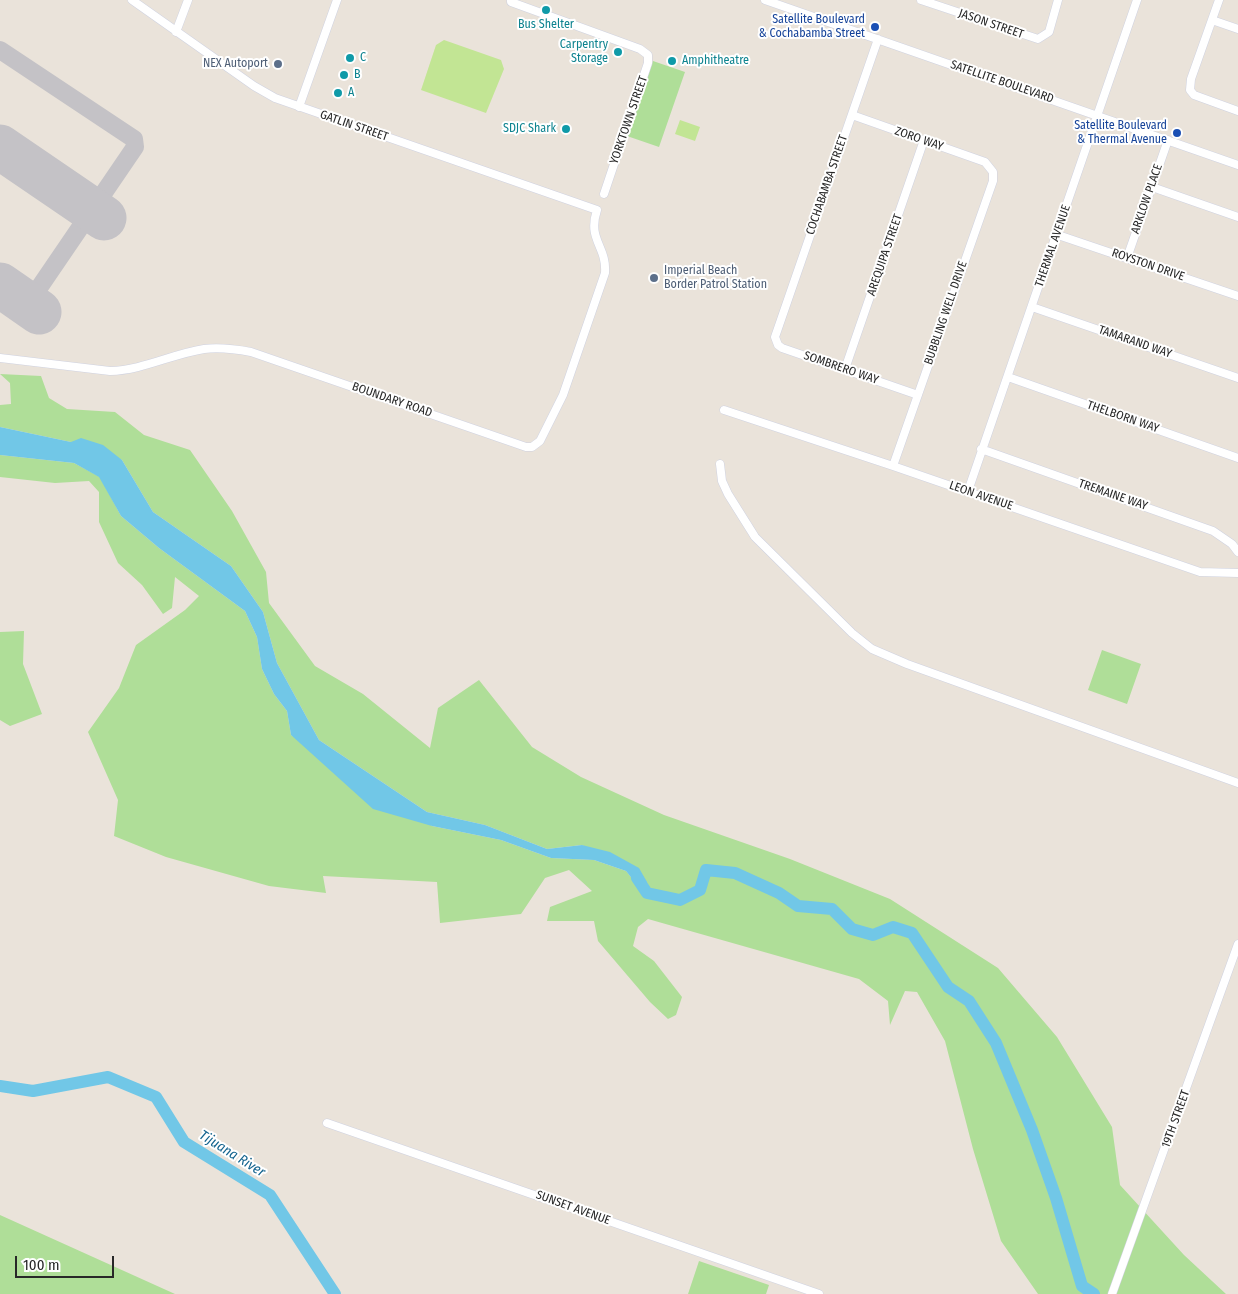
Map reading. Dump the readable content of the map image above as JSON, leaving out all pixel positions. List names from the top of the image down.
{
  "streets": {
    "street": [
      "JASON STREET",
      "SATELLITE BOULEVARD",
      "YORKTOWN STREET",
      "GATLIN STREET",
      "ZORO WAY",
      "COCHABAMBA STREET",
      "ARKLOW PLACE",
      "THERMAL AVENUE",
      "AREQUIPA STREET",
      "ROYSTON DRIVE",
      "BUBBLING WELL DRIVE",
      "TAMARAND WAY",
      "SOMBRERO WAY",
      "BOUNDARY ROAD",
      "THELBORN WAY",
      "TREMAINE WAY",
      "LEON AVENUE",
      "19TH STREET",
      "SUNSET AVENUE"
    ]
  },
  "crossings": [
    ["SATELLITE BOULEVARD", "COCHABAMBA STREET"],
    ["SATELLITE BOULEVARD", "ARKLOW PLACE"],
    ["SATELLITE BOULEVARD", "THERMAL AVENUE"],
    ["GATLIN STREET", "BOUNDARY ROAD"],
    ["ZORO WAY", "COCHABAMBA STREET"],
    ["ZORO WAY", "AREQUIPA STREET"],
    ["ZORO WAY", "BUBBLING WELL DRIVE"],
    ["COCHABAMBA STREET", "SOMBRERO WAY"],
    ["ARKLOW PLACE", "ROYSTON DRIVE"],
    ["THERMAL AVENUE", "ROYSTON DRIVE"],
    ["THERMAL AVENUE", "TAMARAND WAY"],
    ["THERMAL AVENUE", "THELBORN WAY"],
    ["THERMAL AVENUE", "TREMAINE WAY"],
    ["THERMAL AVENUE", "LEON AVENUE"],
    ["AREQUIPA STREET", "SOMBRERO WAY"],
    ["BUBBLING WELL DRIVE", "SOMBRERO WAY"],
    ["BUBBLING WELL DRIVE", "LEON AVENUE"]
  ],
  "water": ["Tijuana River"],
  "places": [
    "Bus Shelter",
    "Satellite Boulevard & Cochabamba Street",
    "Carpentry Storage",
    "C",
    "Amphitheatre",
    "NEX Autoport",
    "B",
    "A",
    "SDJC Shark",
    "Satellite Boulevard & Thermal Avenue",
    "Imperial Beach Border Patrol Station"
  ],
  "scale_bar": "100 m"
}
